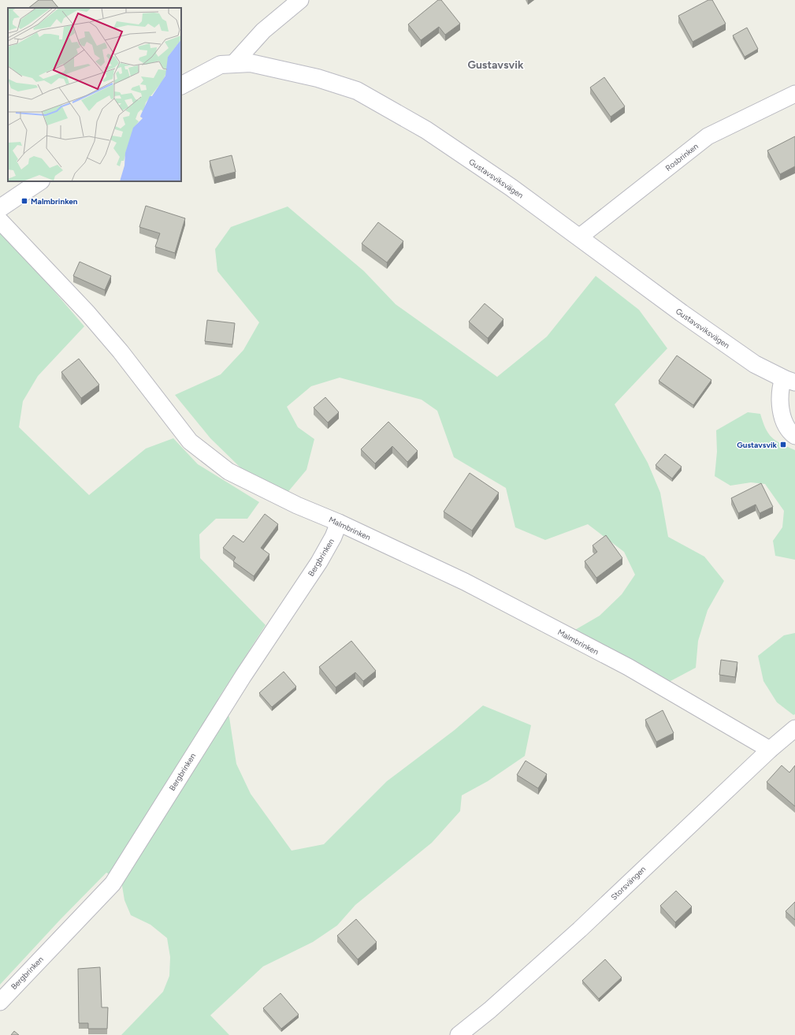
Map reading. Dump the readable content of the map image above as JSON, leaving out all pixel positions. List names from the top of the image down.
{
  "streets": {
    "street": [
      "Rosbrinken",
      "Gustavsviksvägen",
      "Malmbrinken",
      "Bergbrinken",
      "Storsvängen"
    ]
  },
  "crossings": [
    ["Rosbrinken", "Gustavsviksvägen"],
    ["Malmbrinken", "Bergbrinken"],
    ["Malmbrinken", "Storsvängen"]
  ],
  "districts": ["Gustavsvik"],
  "places": {
    "transit": ["Malmbrinken", "Gustavsvik"]
  }
}
